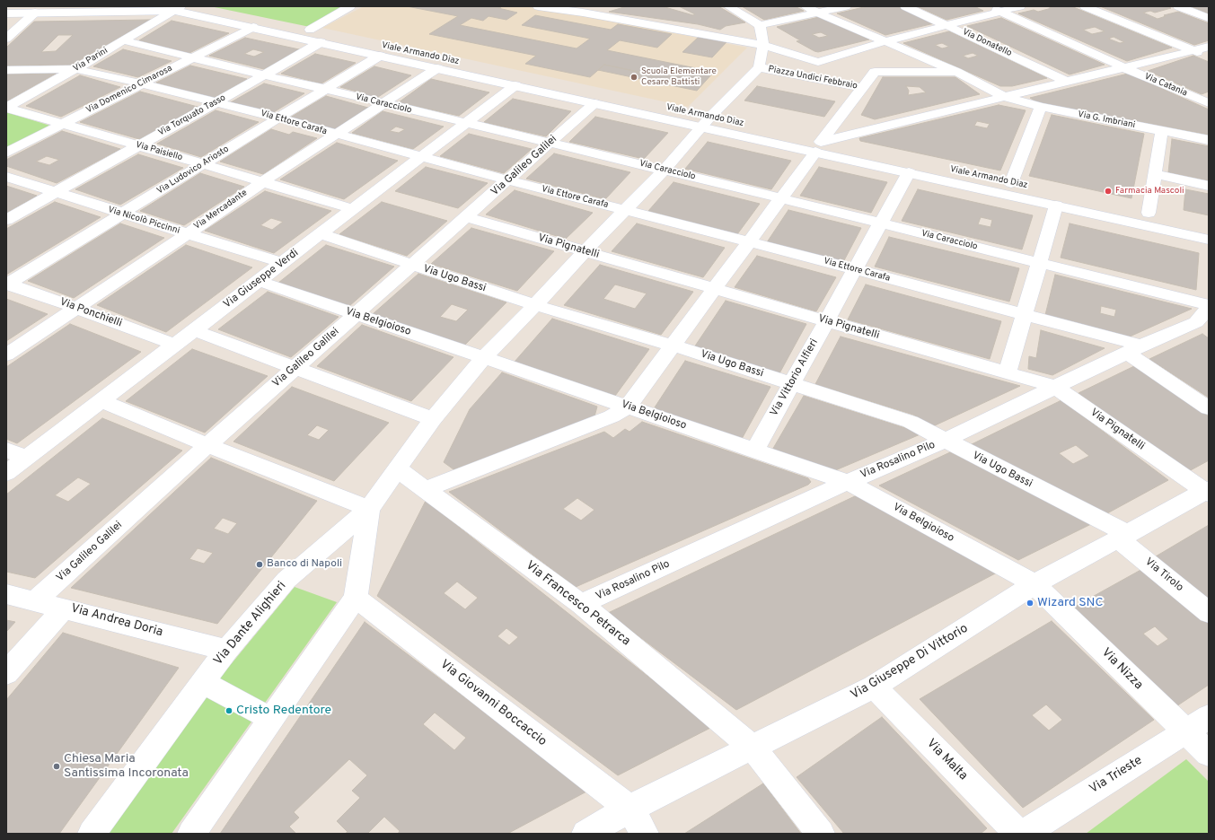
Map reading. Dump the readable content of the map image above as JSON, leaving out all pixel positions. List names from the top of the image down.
{
  "streets": {
    "street": [
      "Via Donatello",
      "Viale Armando Diaz",
      "Via Parini",
      "Piazza Undici Febbraio",
      "Via Catania",
      "Via Domenico Cimarosa",
      "Via Caracciolo",
      "Via Torquato Tasso",
      "Via G. Imbriani",
      "Via Ettore Carafa",
      "Via Paisiello",
      "Via Galileo Galilei",
      "Via Ludovico Ariosto",
      "Via Mercadante",
      "Via Nicolò Piccinni",
      "Via Pignatelli",
      "Via Giuseppe Verdi",
      "Via Ugo Bassi",
      "Via Ponchielli",
      "Via Belgioioso",
      "Via Vittorio Alfieri",
      "Via Rosalino Pilo",
      "Via Tirolo",
      "Via Francesco Petrarca",
      "Via Andrea Doria",
      "Via Dante Alighieri",
      "Via Giuseppe Di Vittorio",
      "Via Nizza",
      "Via Giovanni Boccaccio",
      "Via Malta",
      "Via Trieste"
    ]
  },
  "crossings": [
    ["Via Donatello", "Piazza Undici Febbraio"],
    ["Via Parini", "Via Caracciolo"],
    ["Via Parini", "Via Ettore Carafa"],
    ["Via Parini", "Via Paisiello"],
    ["Piazza Undici Febbraio", "Via Catania"],
    ["Piazza Undici Febbraio", "Via G. Imbriani"],
    ["Via Domenico Cimarosa", "Via Caracciolo"],
    ["Via Domenico Cimarosa", "Via Ettore Carafa"],
    ["Via Domenico Cimarosa", "Via Paisiello"],
    ["Via Caracciolo", "Via Torquato Tasso"],
    ["Via Caracciolo", "Via Galileo Galilei"],
    ["Via Caracciolo", "Via Ludovico Ariosto"],
    ["Via Caracciolo", "Via Mercadante"],
    ["Via Caracciolo", "Via Giuseppe Verdi"],
    ["Via Caracciolo", "Via Vittorio Alfieri"],
    ["Via Torquato Tasso", "Via Ettore Carafa"],
    ["Via Torquato Tasso", "Via Paisiello"],
    ["Via Torquato Tasso", "Via Nicolò Piccinni"],
    ["Via Ettore Carafa", "Via Galileo Galilei"],
    ["Via Ettore Carafa", "Via Ludovico Ariosto"],
    ["Via Ettore Carafa", "Via Mercadante"],
    ["Via Ettore Carafa", "Via Giuseppe Verdi"],
    ["Via Ettore Carafa", "Via Vittorio Alfieri"],
    ["Via Ettore Carafa", "Via Rosalino Pilo"],
    ["Via Paisiello", "Via Ludovico Ariosto"],
    ["Via Paisiello", "Via Mercadante"],
    ["Via Paisiello", "Via Giuseppe Verdi"],
    ["Via Galileo Galilei", "Via Pignatelli"],
    ["Via Galileo Galilei", "Via Ugo Bassi"],
    ["Via Galileo Galilei", "Via Belgioioso"],
    ["Via Galileo Galilei", "Via Andrea Doria"],
    ["Via Ludovico Ariosto", "Via Nicolò Piccinni"],
    ["Via Ludovico Ariosto", "Via Ponchielli"],
    ["Via Mercadante", "Via Nicolò Piccinni"],
    ["Via Mercadante", "Via Ponchielli"],
    ["Via Nicolò Piccinni", "Via Giuseppe Verdi"],
    ["Via Pignatelli", "Via Vittorio Alfieri"],
    ["Via Pignatelli", "Via Rosalino Pilo"],
    ["Via Pignatelli", "Via Giuseppe Di Vittorio"],
    ["Via Giuseppe Verdi", "Via Ugo Bassi"],
    ["Via Giuseppe Verdi", "Via Ponchielli"],
    ["Via Giuseppe Verdi", "Via Belgioioso"],
    ["Via Ugo Bassi", "Via Vittorio Alfieri"],
    ["Via Ugo Bassi", "Via Rosalino Pilo"],
    ["Via Ugo Bassi", "Via Tirolo"],
    ["Via Ugo Bassi", "Via Giuseppe Di Vittorio"],
    ["Via Belgioioso", "Via Vittorio Alfieri"],
    ["Via Belgioioso", "Via Rosalino Pilo"],
    ["Via Belgioioso", "Via Giuseppe Di Vittorio"],
    ["Via Belgioioso", "Via Nizza"],
    ["Via Rosalino Pilo", "Via Francesco Petrarca"],
    ["Via Tirolo", "Via Giuseppe Di Vittorio"],
    ["Via Francesco Petrarca", "Via Giuseppe Di Vittorio"],
    ["Via Andrea Doria", "Via Dante Alighieri"],
    ["Via Giuseppe Di Vittorio", "Via Nizza"],
    ["Via Giuseppe Di Vittorio", "Via Giovanni Boccaccio"],
    ["Via Giuseppe Di Vittorio", "Via Malta"],
    ["Via Nizza", "Via Trieste"]
  ],
  "places": [
    "Scuola Elementare Cesare Battisti",
    "Farmacia Mascoli",
    "Banco di Napoli",
    "Wizard SNC",
    "Cristo Redentore",
    "Chiesa Maria Santissima Incoronata"
  ]
}
